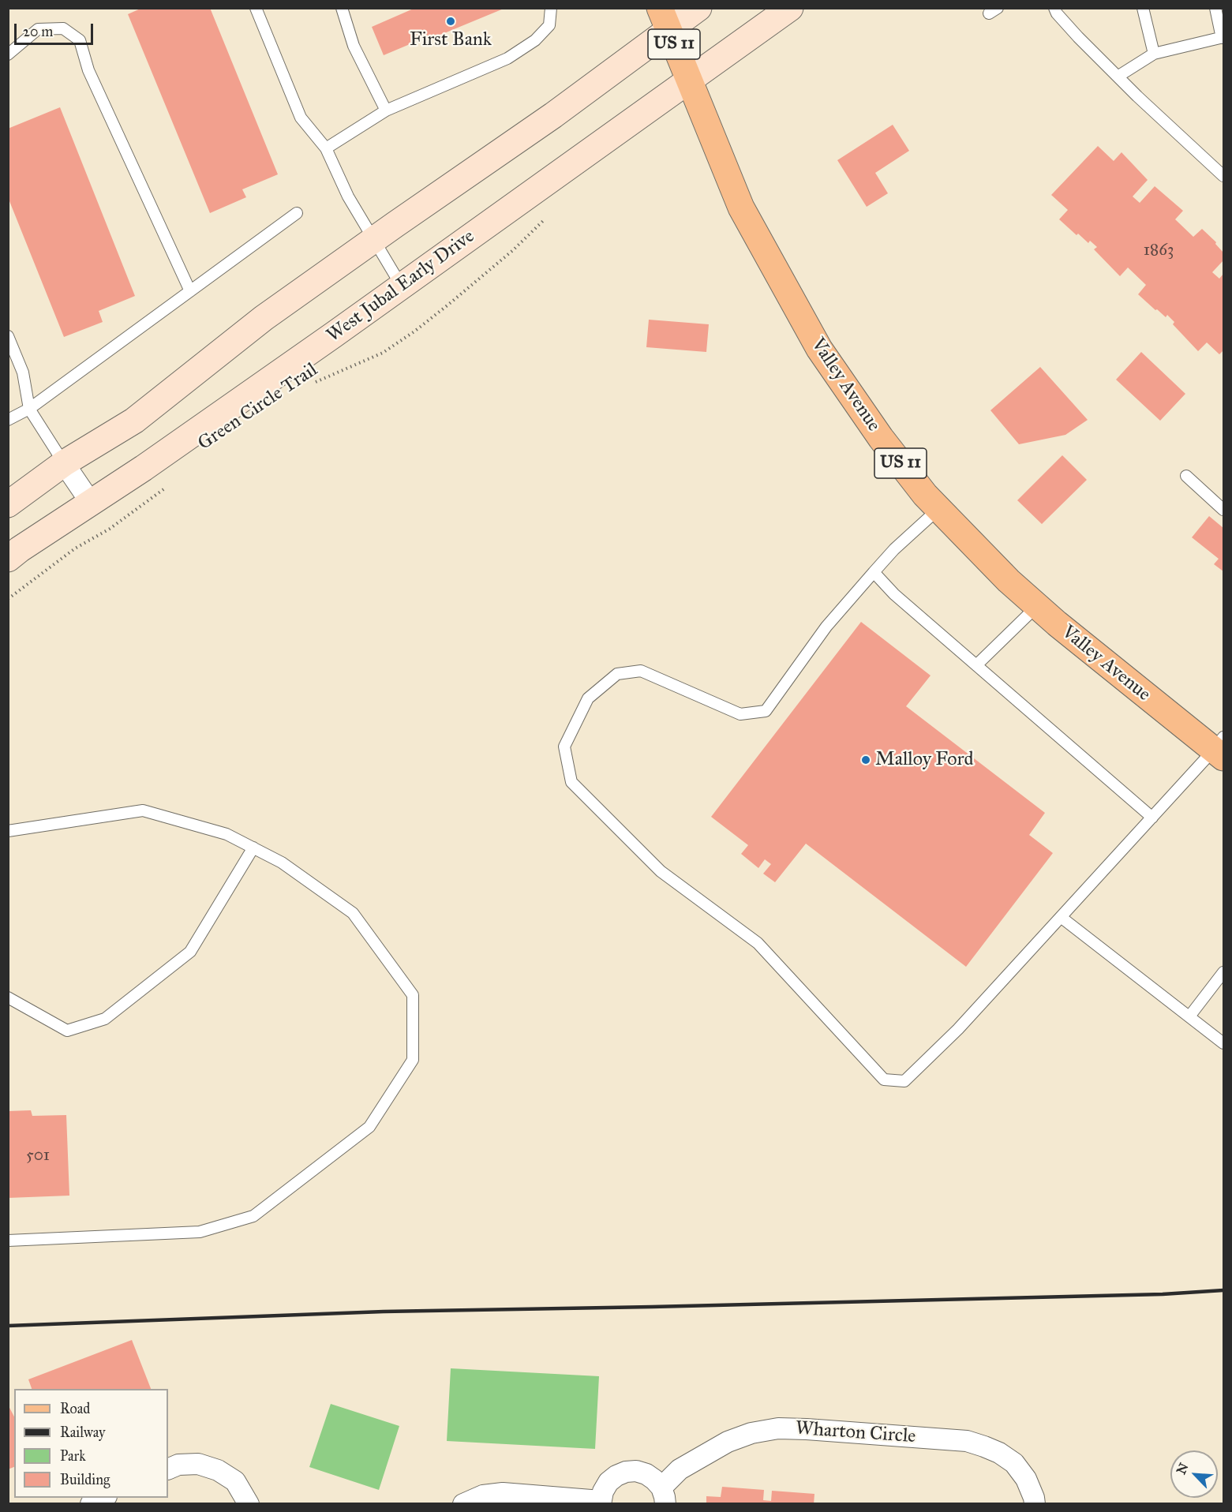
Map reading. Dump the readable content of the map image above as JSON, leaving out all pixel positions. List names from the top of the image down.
{
  "streets": {
    "main road": ["US 11", "West Jubal Early Drive", "Valley Avenue"],
    "street": ["Wharton Circle"],
    "path": ["Green Circle Trail"]
  },
  "crossings": [
    ["West Jubal Early Drive", "Valley Avenue"]
  ],
  "places": ["First Bank", "Malloy Ford"],
  "house_numbers": ["1863", "501"],
  "legend": [
    "Road",
    "Railway",
    "Park",
    "Building"
  ],
  "scale_bar": "20 m",
  "north": "top left"
}
